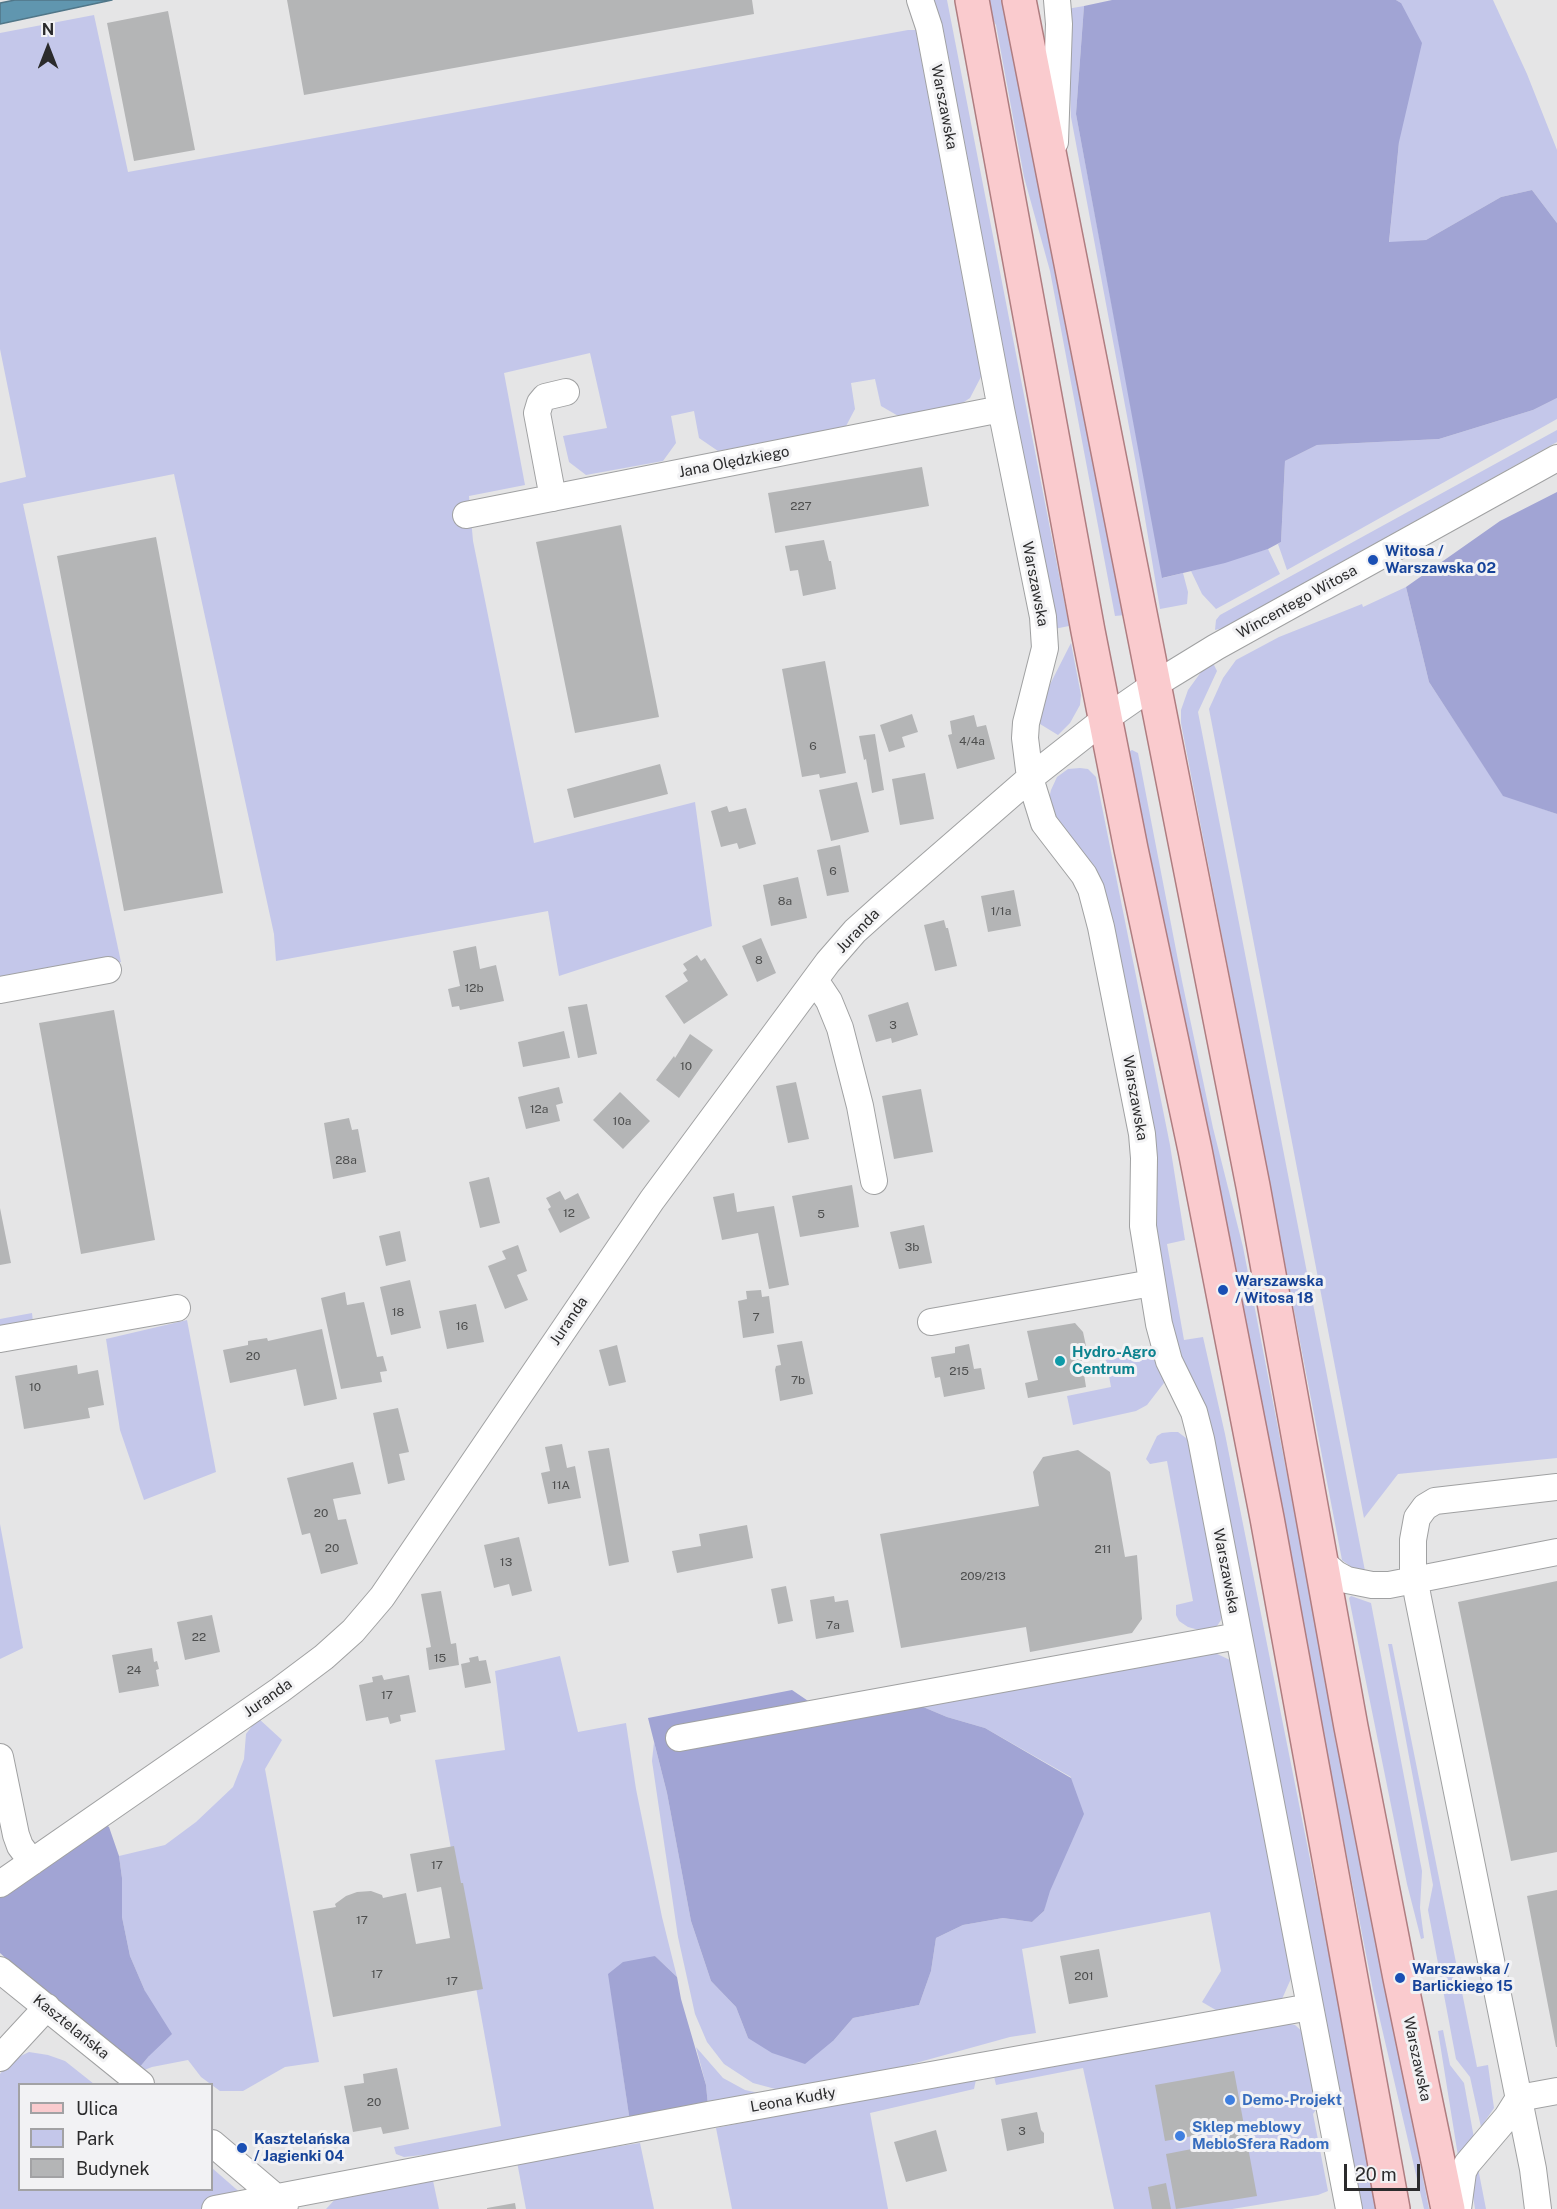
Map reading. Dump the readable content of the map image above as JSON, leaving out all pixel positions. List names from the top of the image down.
{
  "streets": {
    "main road": ["Warszawska"],
    "street": [
      "Jana Olędzkiego",
      "Wincentego Witosa",
      "Juranda",
      "Kasztelańska",
      "Leona Kudły"
    ]
  },
  "crossings": [
    ["Warszawska", "Jana Olędzkiego"],
    ["Warszawska", "Wincentego Witosa"],
    ["Warszawska", "Juranda"],
    ["Warszawska", "Leona Kudły"],
    ["Wincentego Witosa", "Juranda"]
  ],
  "places": [
    "Witosa / Warszawska 02",
    "Warszawska / Witosa 18",
    "Hydro-Agro Centrum",
    "Warszawska / Barlickiego 15",
    "Demo-Projekt",
    "Sklep meblowy MebloSfera Radom",
    "Kasztelańska / Jagienki 04"
  ],
  "house_numbers": [
    "227",
    "4/4a",
    "6",
    "6",
    "8a",
    "1/1a",
    "8",
    "12b",
    "3",
    "10",
    "12a",
    "10a",
    "28a",
    "12",
    "5",
    "3b",
    "18",
    "7",
    "16",
    "20",
    "215",
    "7b",
    "10",
    "11A",
    "20",
    "20",
    "211",
    "13",
    "209/213",
    "7a",
    "22",
    "15",
    "24",
    "17",
    "17",
    "17",
    "17",
    "201",
    "17",
    "20",
    "3"
  ],
  "legend": ["Ulica", "Park", "Budynek"],
  "scale_bar": "20 m",
  "north": "top"
}
